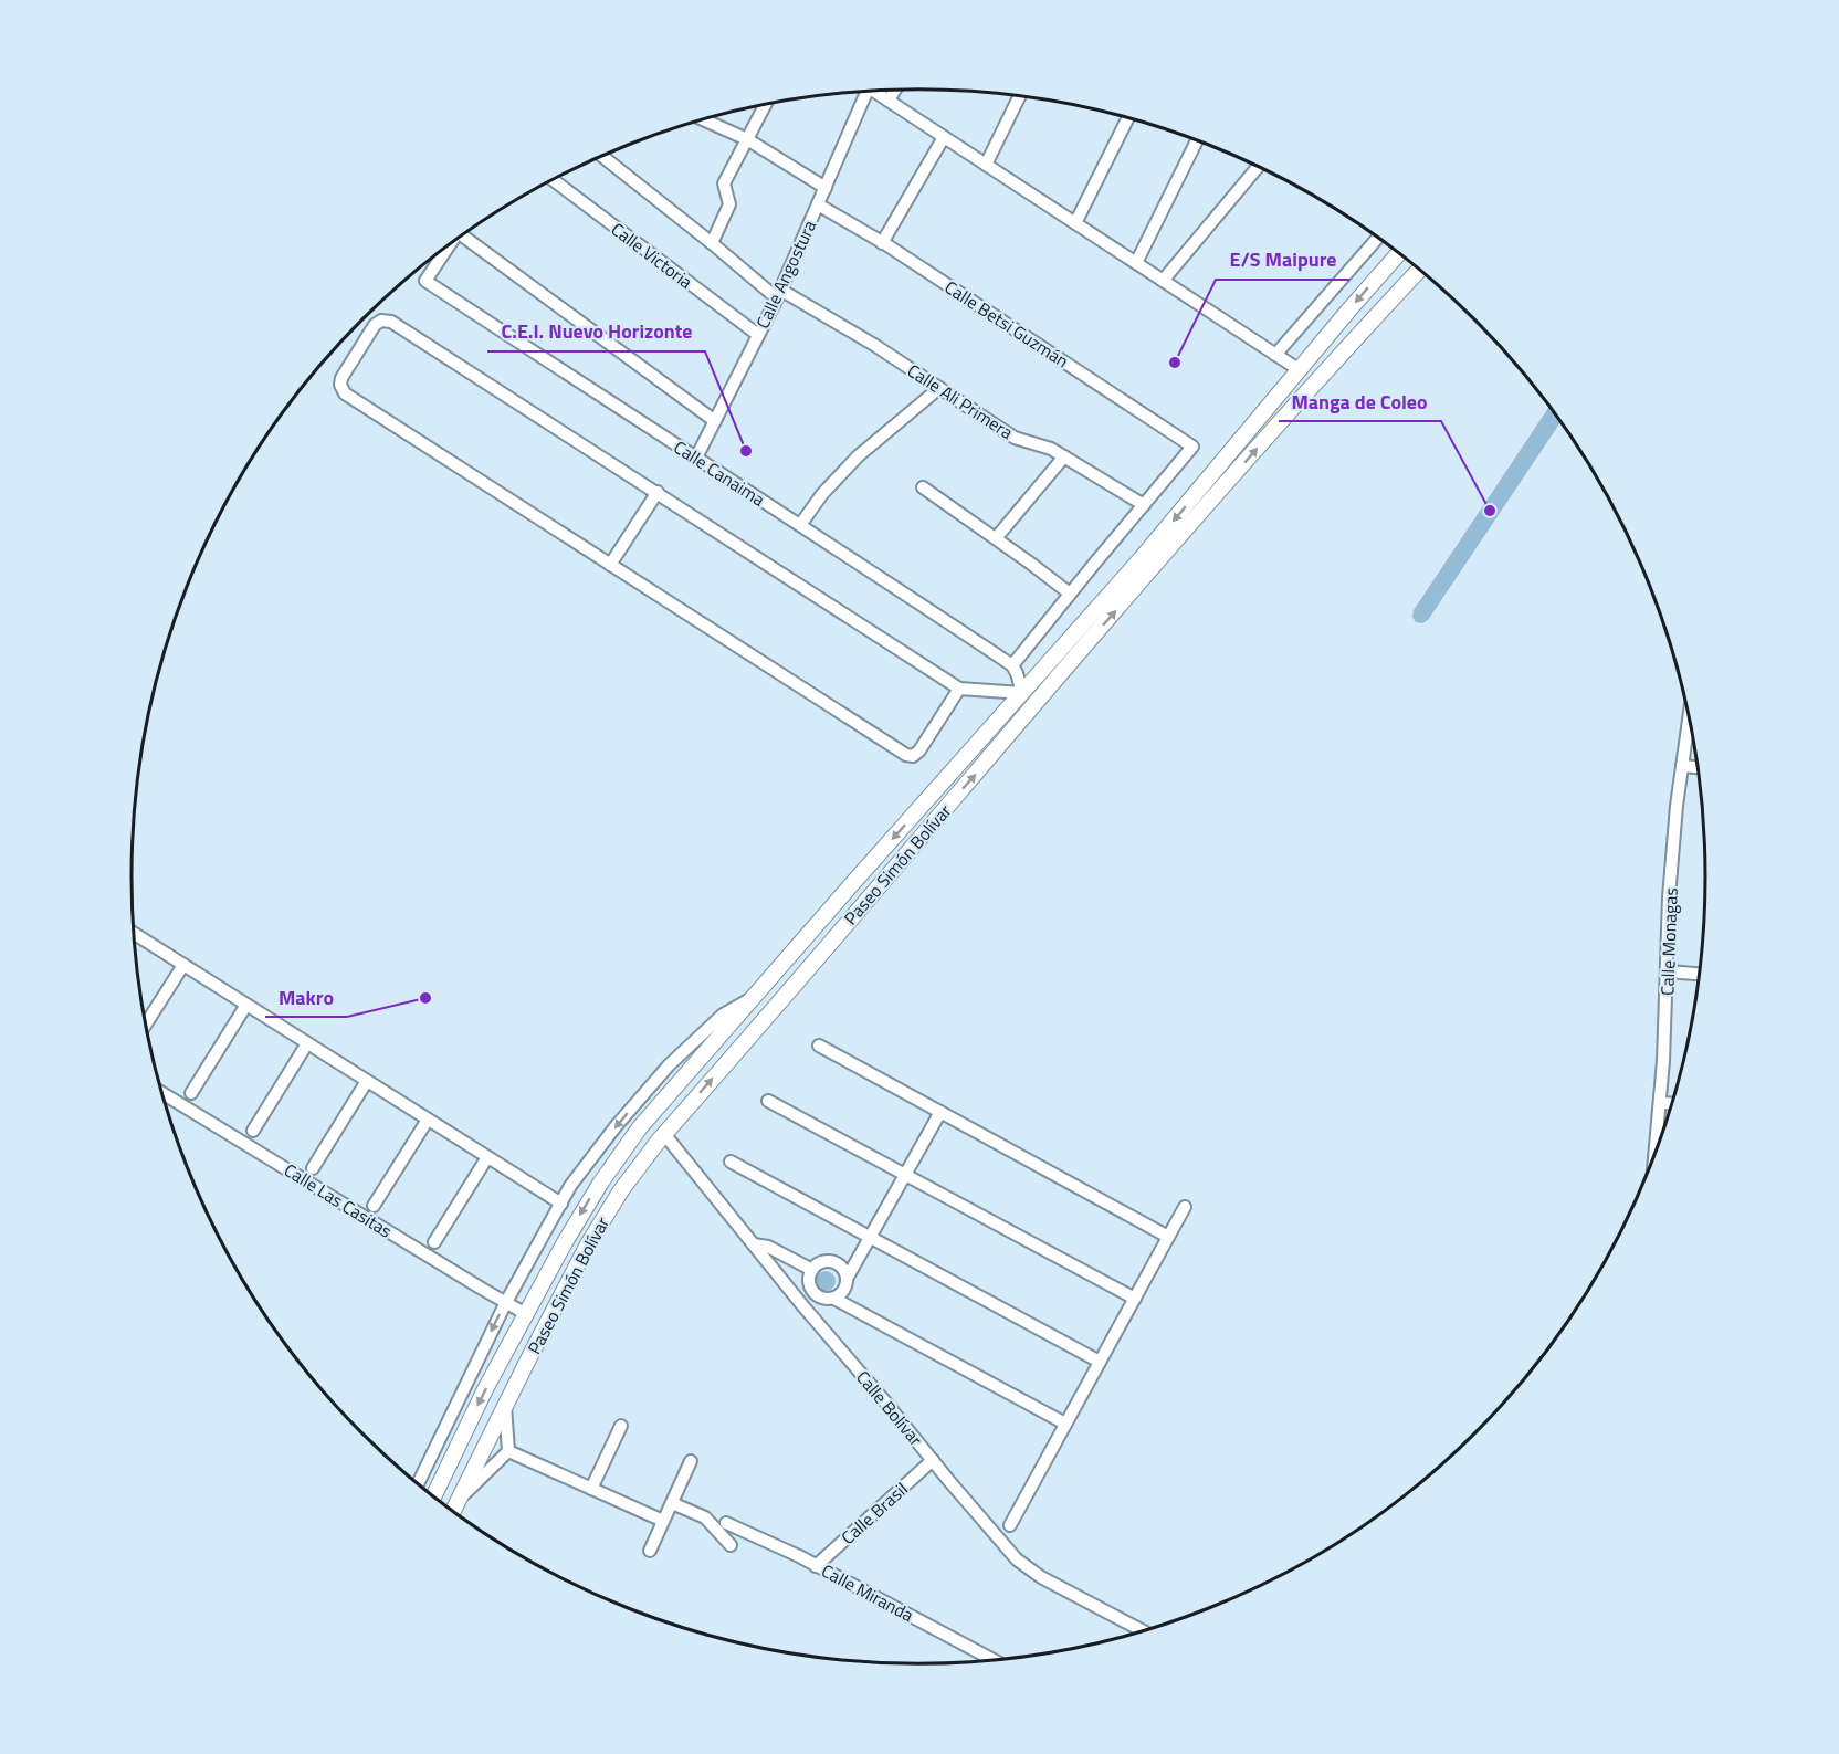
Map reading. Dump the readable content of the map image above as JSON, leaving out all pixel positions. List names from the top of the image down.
{
  "streets": {
    "main road": ["Paseo Simón Bolívar"],
    "street": [
      "Calle Victoria",
      "Calle Angostura",
      "Calle Betsi Guzmán",
      "Calle Ali Primera",
      "Calle Canaima",
      "Calle Monagas",
      "Calle Las Casitas",
      "Calle Bolívar",
      "Calle Brasil",
      "Calle Miranda"
    ]
  },
  "crossings": [
    ["Calle Victoria", "Calle Angostura"],
    ["Calle Angostura", "Calle Betsi Guzmán"],
    ["Calle Angostura", "Calle Ali Primera"],
    ["Calle Angostura", "Calle Canaima"],
    ["Calle Betsi Guzmán", "Calle Ali Primera"],
    ["Paseo Simón Bolívar", "Calle Las Casitas"],
    ["Paseo Simón Bolívar", "Calle Bolívar"],
    ["Calle Bolívar", "Calle Brasil"],
    ["Calle Brasil", "Calle Miranda"]
  ],
  "places": [
    "E/S Maipure",
    "C.E.I. Nuevo Horizonte",
    "Manga de Coleo",
    "Makro"
  ]
}
